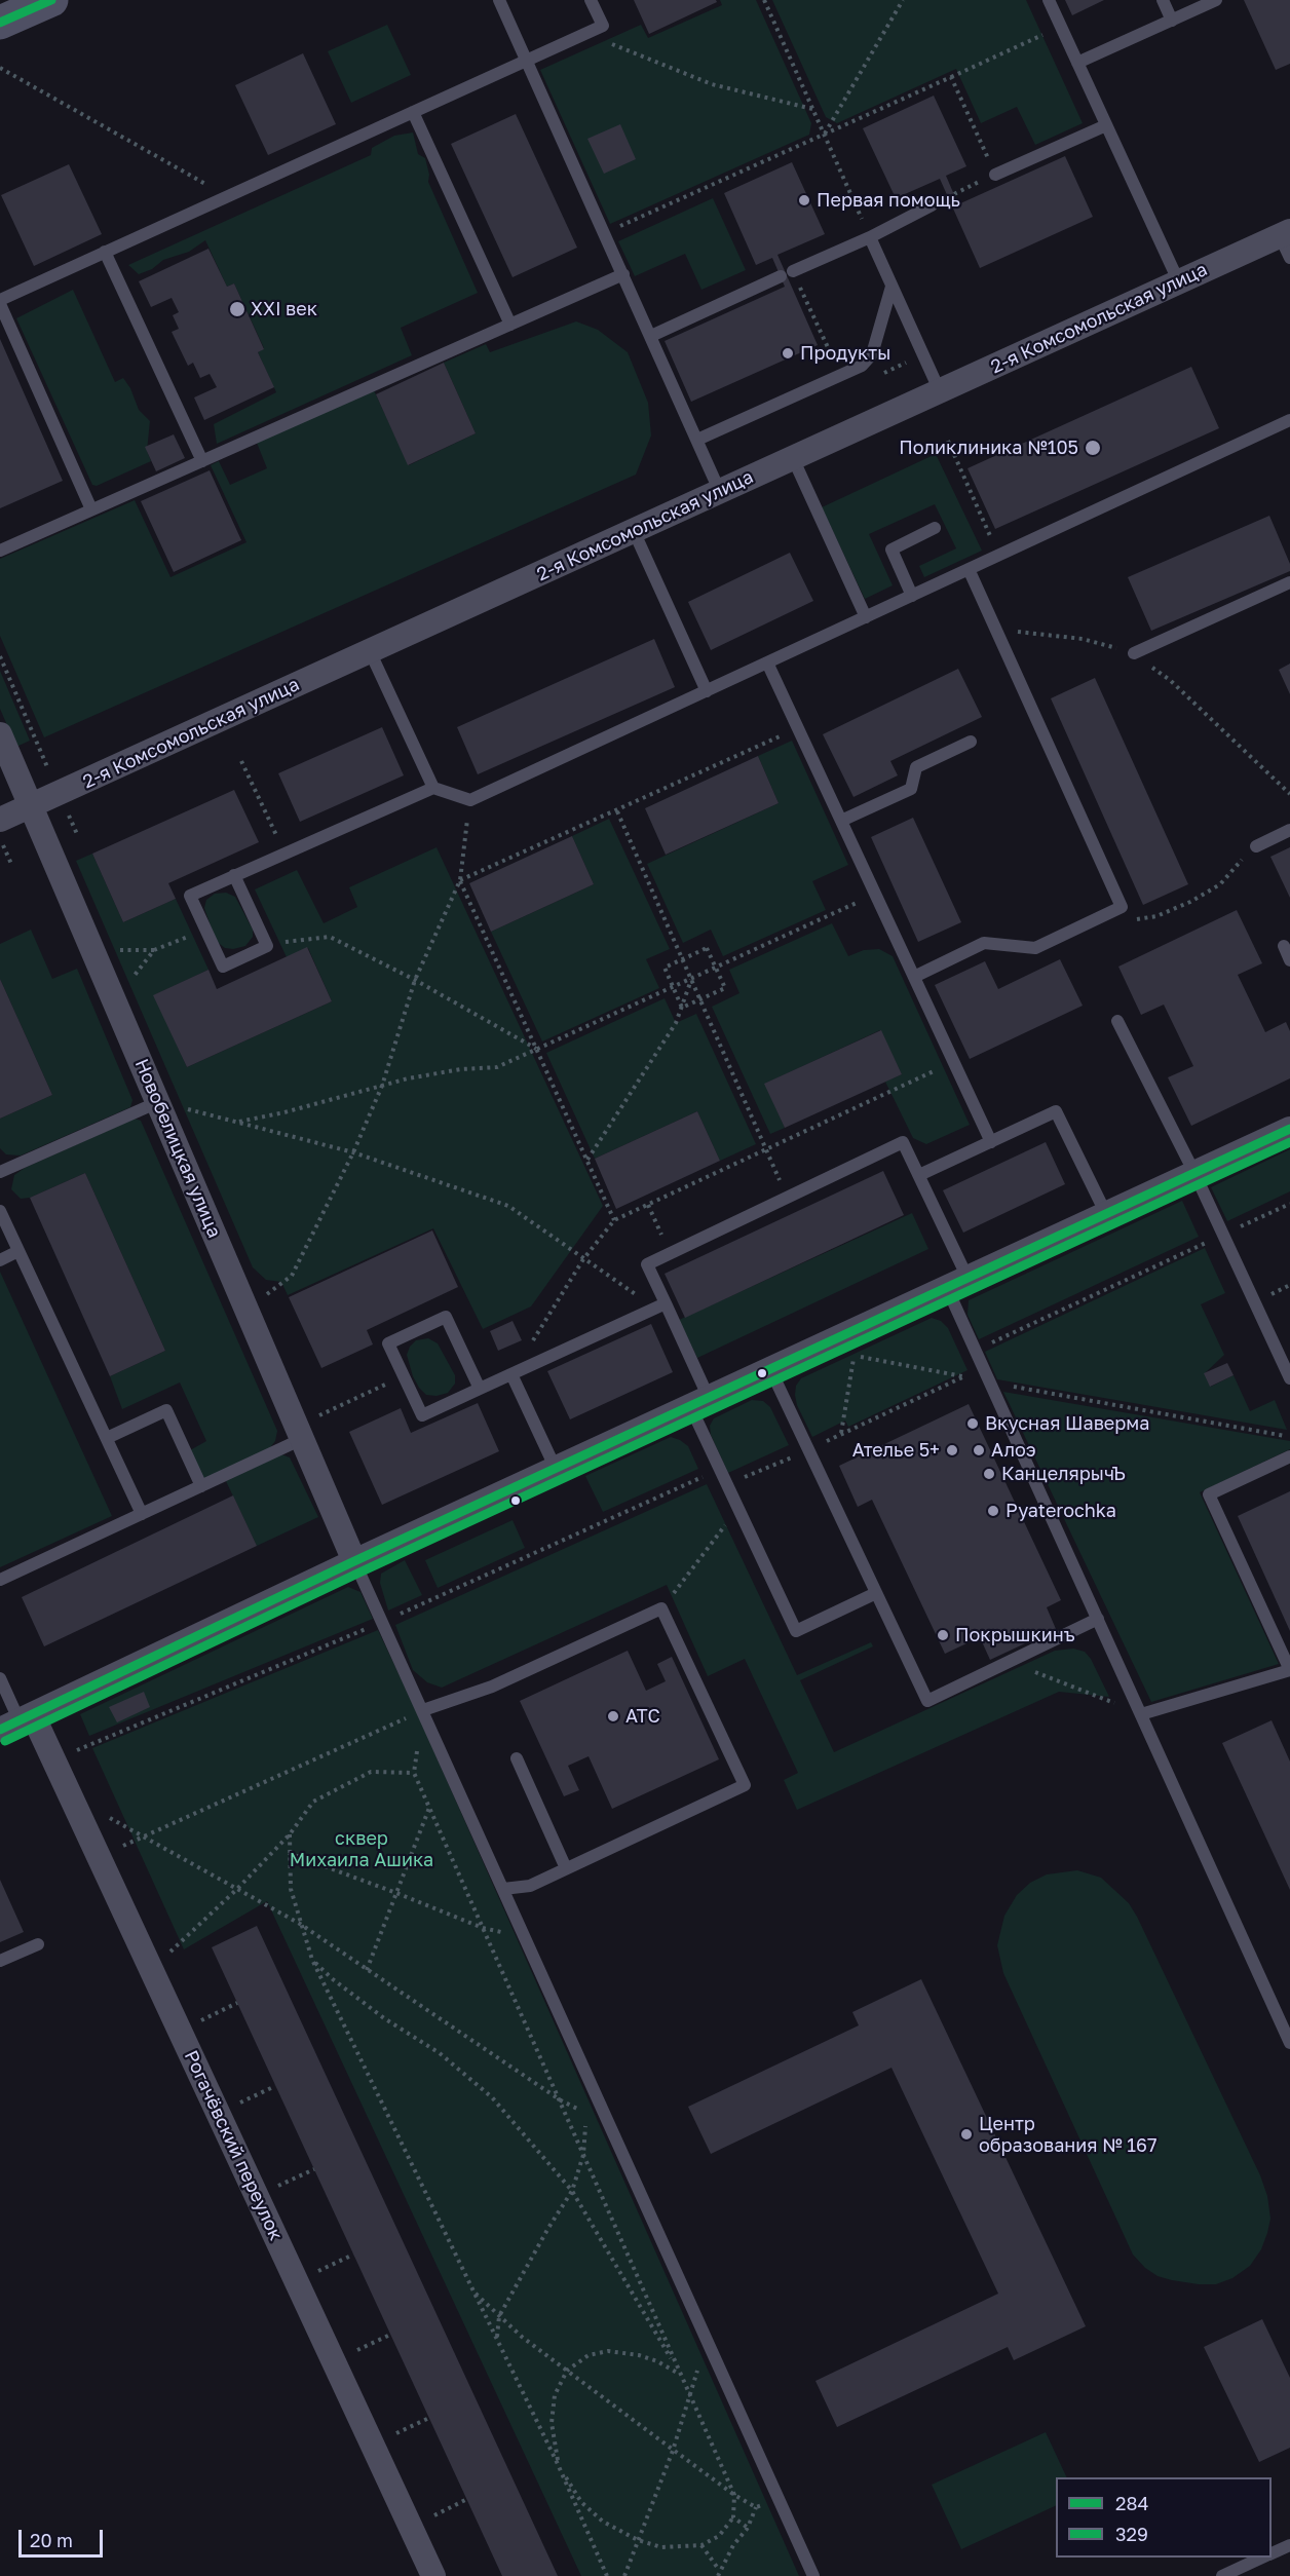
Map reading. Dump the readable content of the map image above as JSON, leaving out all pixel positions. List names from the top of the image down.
{
  "streets": {
    "street": ["2-я Комсомольская улица", "Новобелицкая улица", "Рогачёвский переулок"]
  },
  "crossings": [
    ["2-я Комсомольская улица", "Новобелицкая улица"]
  ],
  "parks": ["сквер Михаила Ашика"],
  "places": [
    "Первая помощь",
    "XXI век",
    "Продукты",
    "Поликлиника №105",
    "Вкусная Шаверма",
    "Ателье 5+",
    "Алоэ",
    "КанцелярычЪ",
    "Pyaterochka",
    "Покрышкинъ",
    "АТС",
    "Центр образования № 167"
  ],
  "lines": ["transit line 284", "transit line 329"],
  "legend": ["284", "329"],
  "scale_bar": "20 m"
}
